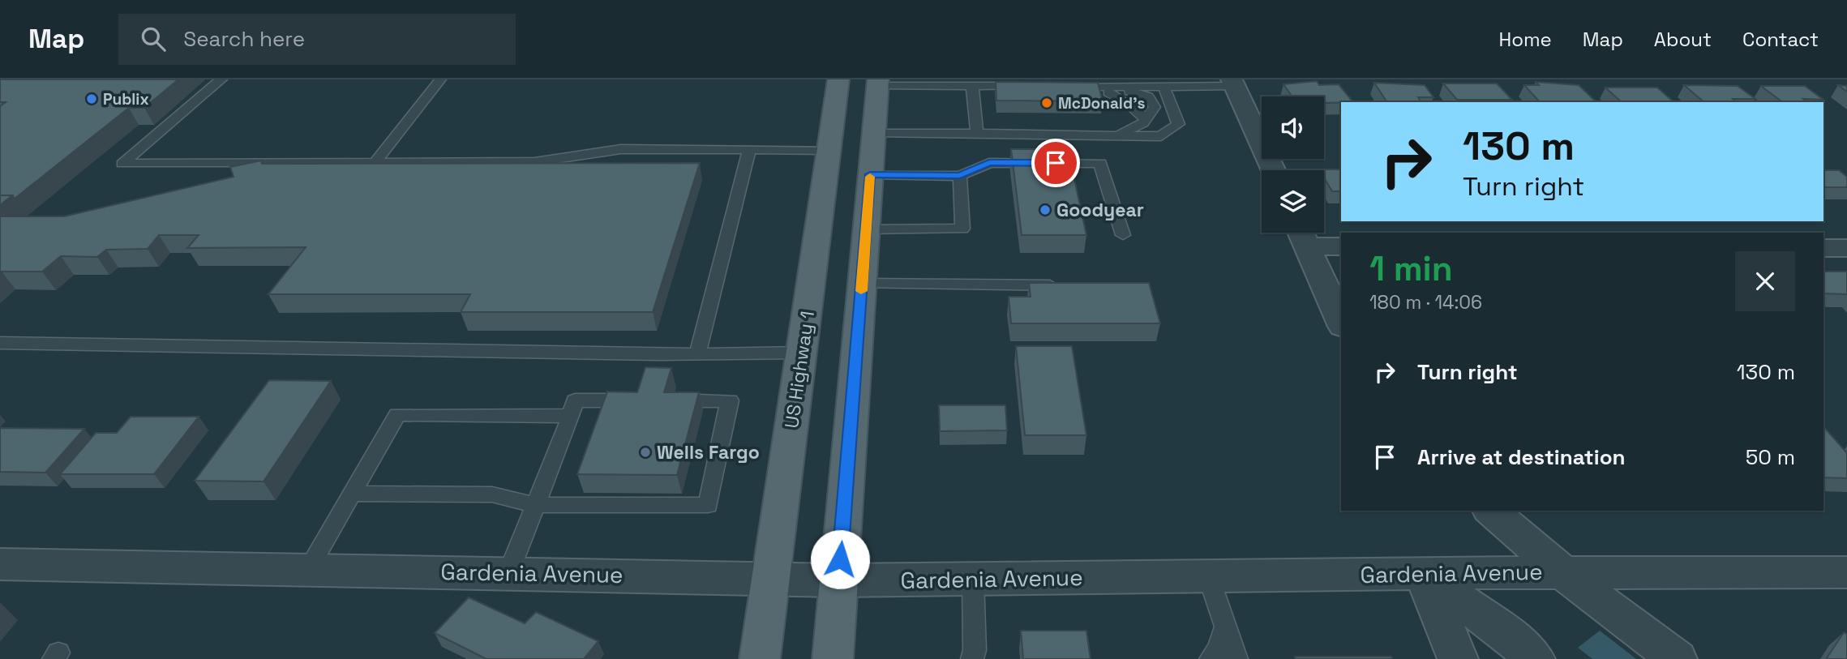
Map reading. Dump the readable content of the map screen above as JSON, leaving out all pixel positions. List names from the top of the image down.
{
  "streets": {
    "main road": ["US Highway 1"],
    "street": ["Gardenia Avenue"]
  },
  "crossings": [
    ["US Highway 1", "Gardenia Avenue"]
  ],
  "places": [
    "Publix",
    "McDonald's",
    "Goodyear",
    "Wells Fargo"
  ],
  "page": {
    "header": "Map",
    "search": "Search here",
    "nav": [
      "Home",
      "Map",
      "About",
      "Contact"
    ],
    "turn": ["130 m", "Turn right"],
    "heading": ["1 min", "180 m · 14:06"],
    "list": [
      {
        "name": "Turn right",
        "value": "130 m"
      },
      {
        "name": "Arrive at destination",
        "value": "50 m"
      }
    ]
  }
}
